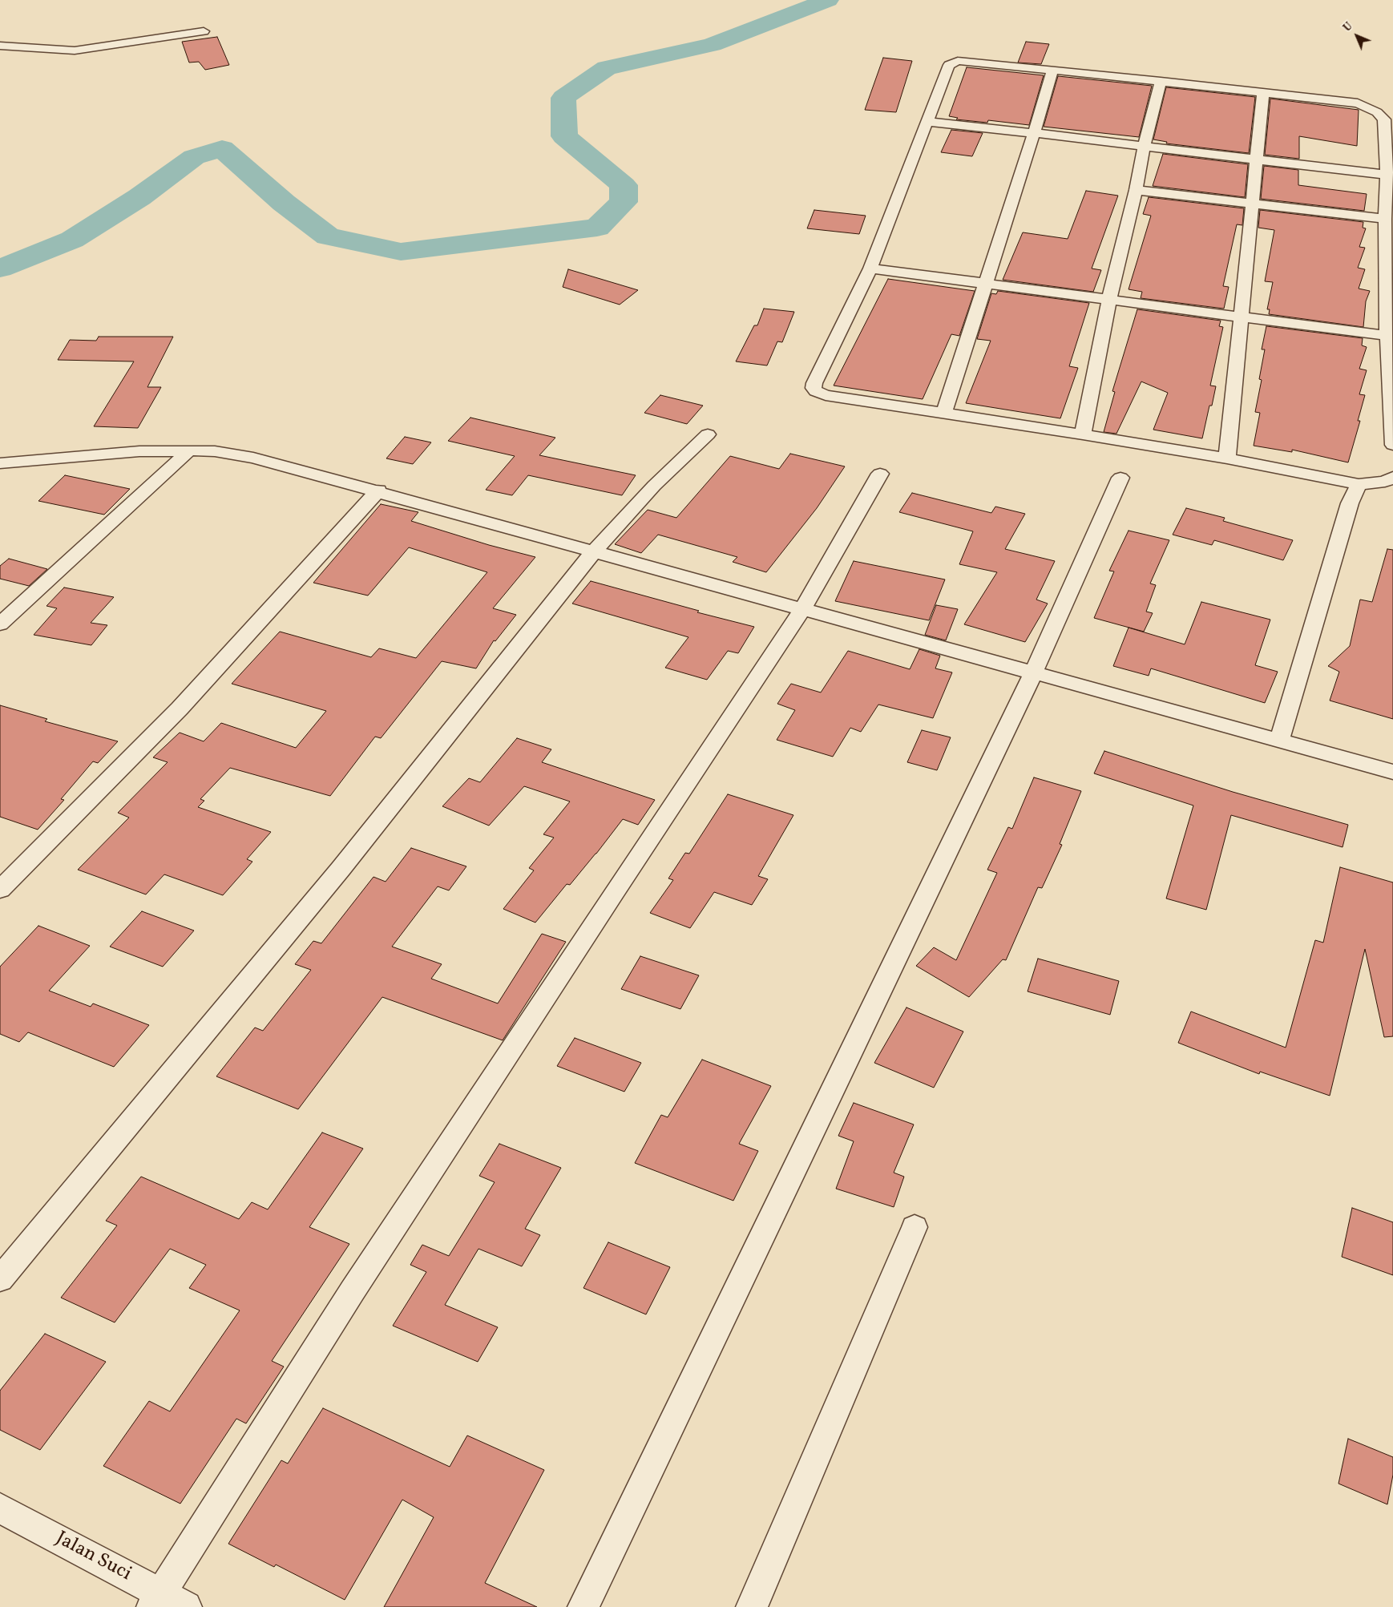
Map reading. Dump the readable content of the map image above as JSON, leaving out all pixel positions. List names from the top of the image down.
{
  "streets": {
    "street": ["Jalan Suci"]
  },
  "north": "top left"
}
